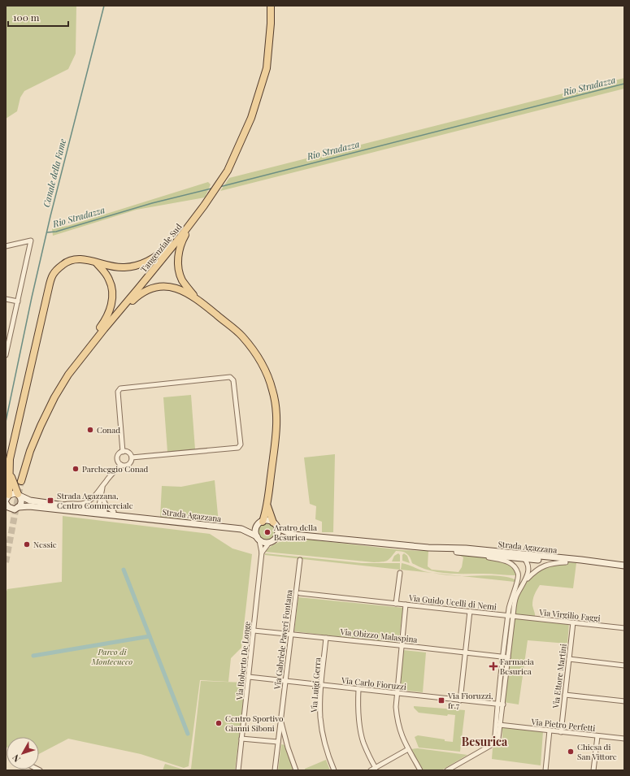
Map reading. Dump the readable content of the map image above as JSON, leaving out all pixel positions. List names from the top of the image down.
{
  "streets": {
    "main road": ["Tangenziale Sud", "Strada Agazzana"],
    "street": [
      "Via Guido Ucelli di Nemi",
      "Via Virgilio Faggi",
      "Via Obizzo Malaspina",
      "Via Gabriele Paveri Fontana",
      "Via Roberto De Longe",
      "Via Ettore Martini",
      "Via Carlo Fioruzzi",
      "Via Luigi Gerra",
      "Via Pietro Perfetti"
    ]
  },
  "crossings": [
    ["Strada Agazzana", "Via Guido Ucelli di Nemi"],
    ["Via Guido Ucelli di Nemi", "Via Virgilio Faggi"],
    ["Via Virgilio Faggi", "Via Ettore Martini"],
    ["Via Obizzo Malaspina", "Via Gabriele Paveri Fontana"],
    ["Via Obizzo Malaspina", "Via Roberto De Longe"],
    ["Via Obizzo Malaspina", "Via Luigi Gerra"],
    ["Via Gabriele Paveri Fontana", "Via Carlo Fioruzzi"],
    ["Via Roberto De Longe", "Via Carlo Fioruzzi"],
    ["Via Ettore Martini", "Via Pietro Perfetti"],
    ["Via Carlo Fioruzzi", "Via Luigi Gerra"]
  ],
  "districts": ["Besurica"],
  "water": ["Rio Stradazza", "Canale della Fame"],
  "parks": ["Parco di Montecucco"],
  "places": {
    "other": [
      "Conad",
      "Parcheggio Conad",
      "Aratro della Besurica",
      "Nessie",
      "Centro Sportivo Gianni Siboni",
      "Chiesa di San Vittore"
    ],
    "transit": ["Strada Agazzana, Centro Commerciale", "Via Fioruzzi, fr.7"],
    "health": ["Farmacia Besurica"]
  },
  "scale_bar": "100 m",
  "north": "bottom left"
}
